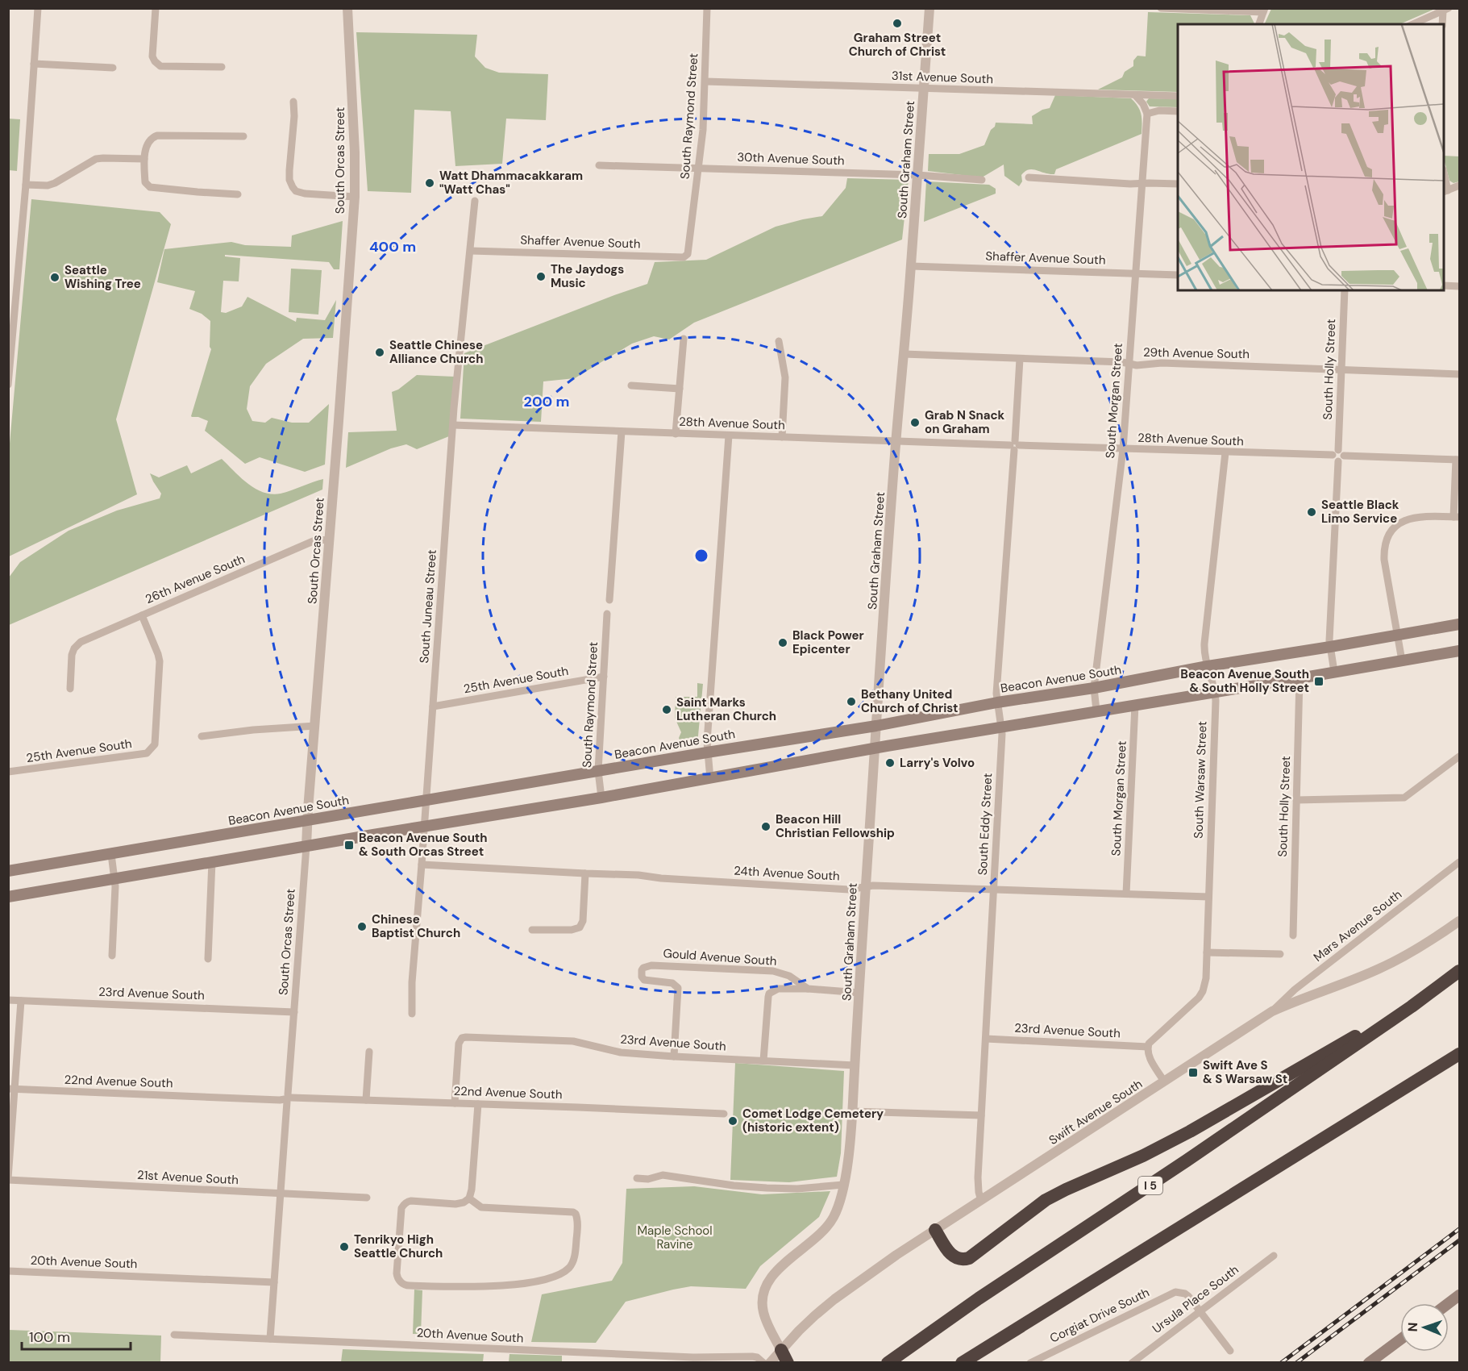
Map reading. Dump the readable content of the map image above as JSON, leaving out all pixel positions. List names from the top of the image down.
{
  "streets": {
    "highway": ["I 5"],
    "main road": ["Beacon Avenue South"],
    "street": [
      "31st Avenue South",
      "South Raymond Street",
      "30th Avenue South",
      "South Graham Street",
      "South Orcas Street",
      "Shaffer Avenue South",
      "29th Avenue South",
      "South Holly Street",
      "South Morgan Street",
      "28th Avenue South",
      "26th Avenue South",
      "South Juneau Street",
      "25th Avenue South",
      "South Warsaw Street",
      "South Eddy Street",
      "24th Avenue South",
      "Mars Avenue South",
      "Gould Avenue South",
      "23rd Avenue South",
      "22nd Avenue South",
      "Swift Avenue South",
      "21st Avenue South",
      "20th Avenue South",
      "Ursula Place South",
      "Corgiat Drive South"
    ]
  },
  "crossings": [
    ["31st Avenue South", "South Raymond Street"],
    ["31st Avenue South", "South Graham Street"],
    ["South Raymond Street", "30th Avenue South"],
    ["South Raymond Street", "Shaffer Avenue South"],
    ["South Raymond Street", "Beacon Avenue South"],
    ["South Raymond Street", "25th Avenue South"],
    ["30th Avenue South", "South Graham Street"],
    ["South Graham Street", "Shaffer Avenue South"],
    ["South Graham Street", "29th Avenue South"],
    ["South Graham Street", "28th Avenue South"],
    ["South Graham Street", "Beacon Avenue South"],
    ["South Graham Street", "24th Avenue South"],
    ["South Graham Street", "Gould Avenue South"],
    ["South Graham Street", "23rd Avenue South"],
    ["South Graham Street", "Swift Avenue South"],
    ["South Orcas Street", "26th Avenue South"],
    ["South Orcas Street", "Beacon Avenue South"],
    ["South Orcas Street", "23rd Avenue South"],
    ["South Orcas Street", "22nd Avenue South"],
    ["South Orcas Street", "21st Avenue South"],
    ["South Orcas Street", "20th Avenue South"],
    ["Shaffer Avenue South", "South Morgan Street"],
    ["Shaffer Avenue South", "South Juneau Street"],
    ["29th Avenue South", "South Holly Street"],
    ["29th Avenue South", "South Morgan Street"],
    ["29th Avenue South", "South Eddy Street"],
    ["South Holly Street", "28th Avenue South"],
    ["South Holly Street", "Beacon Avenue South"],
    ["South Morgan Street", "28th Avenue South"],
    ["South Morgan Street", "Beacon Avenue South"],
    ["South Morgan Street", "24th Avenue South"],
    ["28th Avenue South", "South Juneau Street"],
    ["28th Avenue South", "South Warsaw Street"],
    ["28th Avenue South", "South Eddy Street"],
    ["26th Avenue South", "25th Avenue South"],
    ["South Juneau Street", "Beacon Avenue South"],
    ["South Juneau Street", "25th Avenue South"],
    ["South Juneau Street", "24th Avenue South"],
    ["Beacon Avenue South", "South Warsaw Street"],
    ["Beacon Avenue South", "South Eddy Street"],
    ["South Warsaw Street", "24th Avenue South"],
    ["South Warsaw Street", "23rd Avenue South"],
    ["South Eddy Street", "24th Avenue South"],
    ["South Eddy Street", "23rd Avenue South"],
    ["South Eddy Street", "Swift Avenue South"],
    ["Mars Avenue South", "Swift Avenue South"],
    ["Gould Avenue South", "23rd Avenue South"],
    ["23rd Avenue South", "22nd Avenue South"],
    ["Ursula Place South", "Corgiat Drive South"]
  ],
  "parks": ["Maple School Ravine"],
  "places": {
    "other": [
      "Graham Street Church of Christ",
      "Watt Dhammacakkaram \"Watt Chas\"",
      "The Jaydogs Music",
      "Seattle Wishing Tree",
      "Seattle Chinese Alliance Church",
      "Grab N Snack on Graham",
      "Seattle Black Limo Service",
      "Black Power Epicenter",
      "Bethany United Church of Christ",
      "Saint Marks Lutheran Church",
      "Larry's Volvo",
      "Beacon Hill Christian Fellowship",
      "Chinese Baptist Church",
      "Comet Lodge Cemetery (historic extent)",
      "Tenrikyo High Seattle Church"
    ],
    "transit": ["Beacon Avenue South & South Holly Street", "Beacon Avenue South & South Orcas Street", "Swift Ave S & S Warsaw St"]
  },
  "scale_bar": "100 m",
  "north": "left",
  "rings": ["400 m", "200 m"]
}
